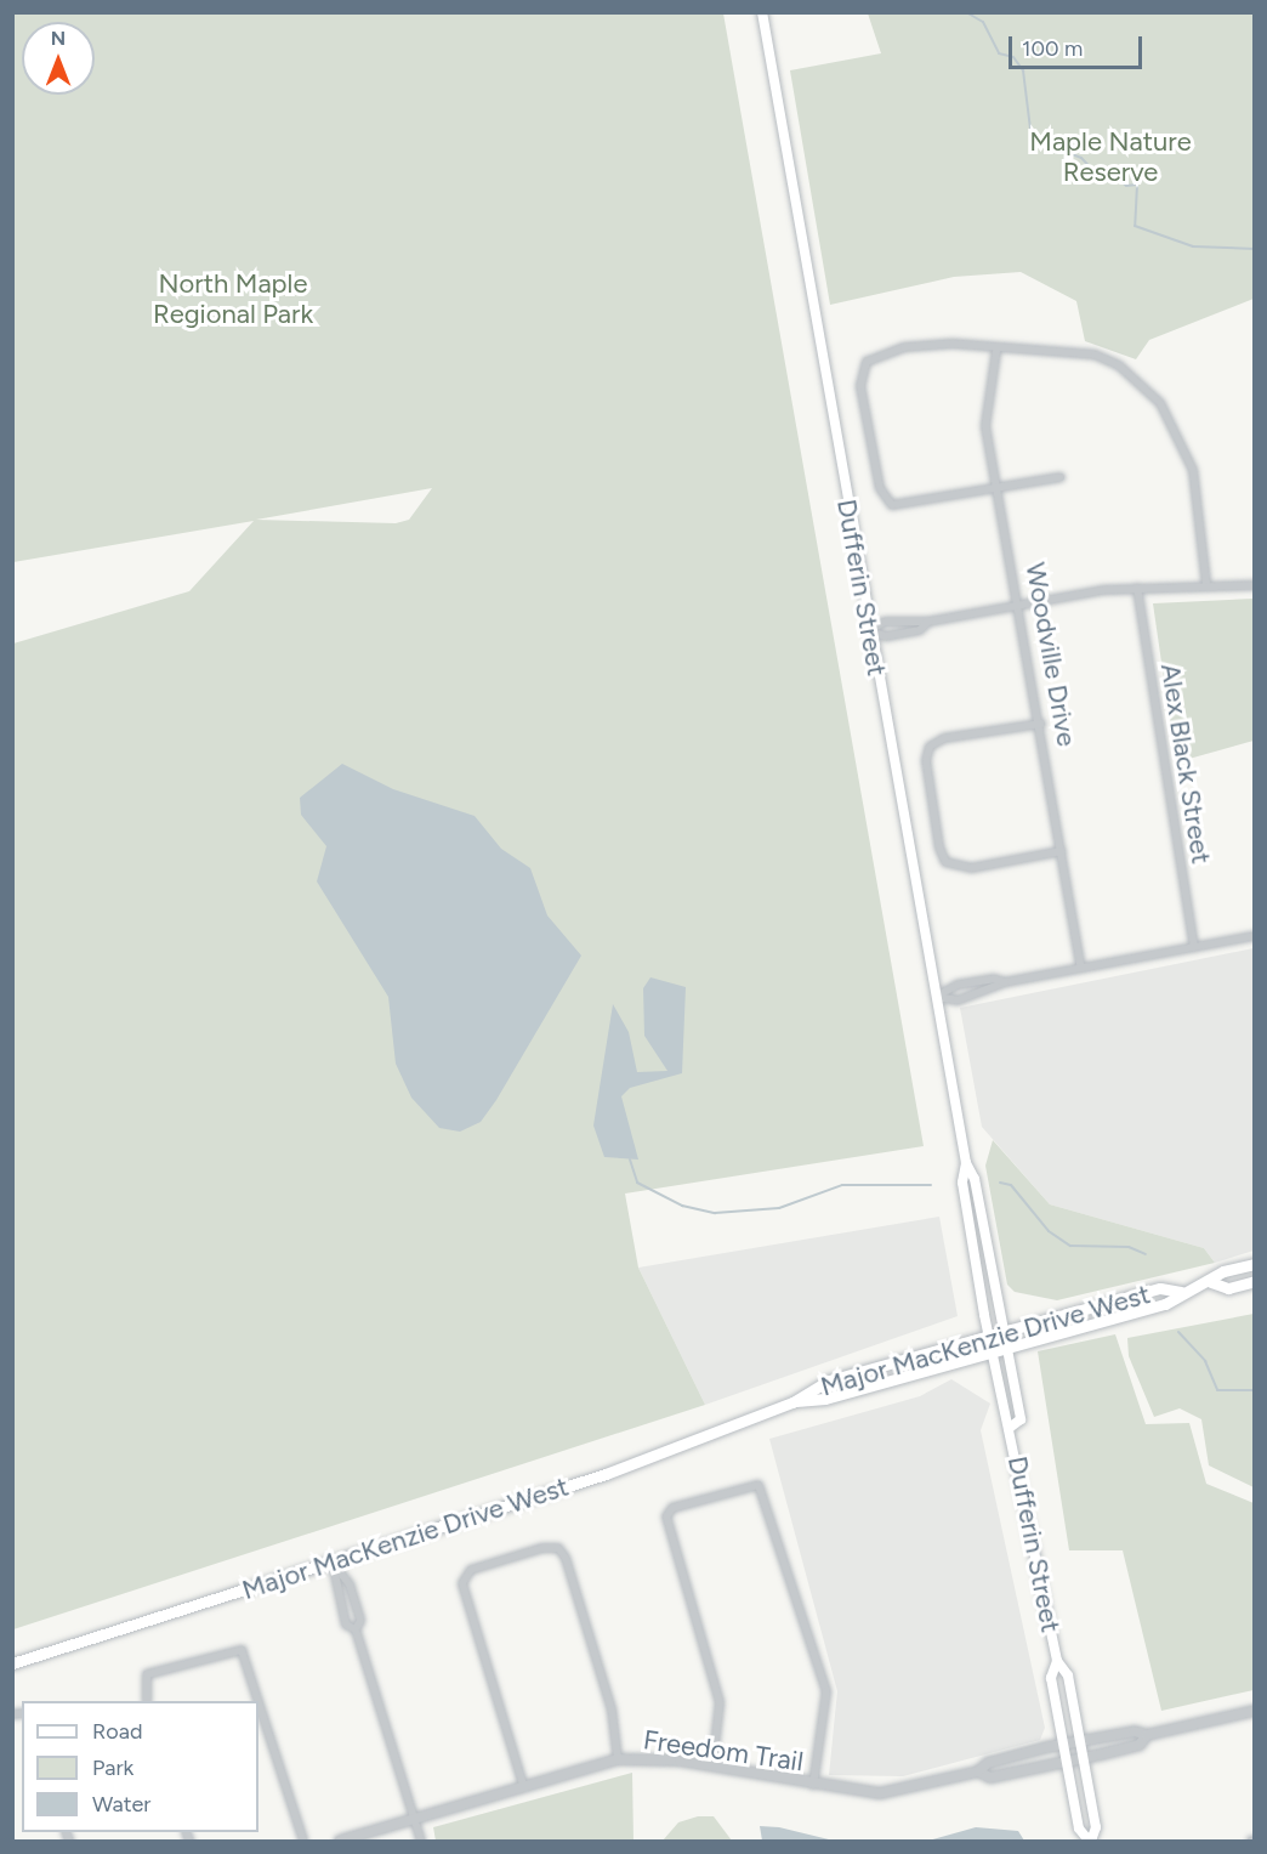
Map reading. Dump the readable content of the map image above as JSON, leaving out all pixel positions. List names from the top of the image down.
{
  "streets": {
    "main road": ["Dufferin Street", "Major MacKenzie Drive West"],
    "street": ["Woodville Drive", "Alex Black Street", "Freedom Trail"]
  },
  "crossings": [
    ["Dufferin Street", "Major MacKenzie Drive West"],
    ["Dufferin Street", "Freedom Trail"]
  ],
  "parks": ["Maple Nature Reserve", "North Maple Regional Park"],
  "legend": ["Road", "Park", "Water"],
  "scale_bar": "100 m",
  "north": "top"
}
